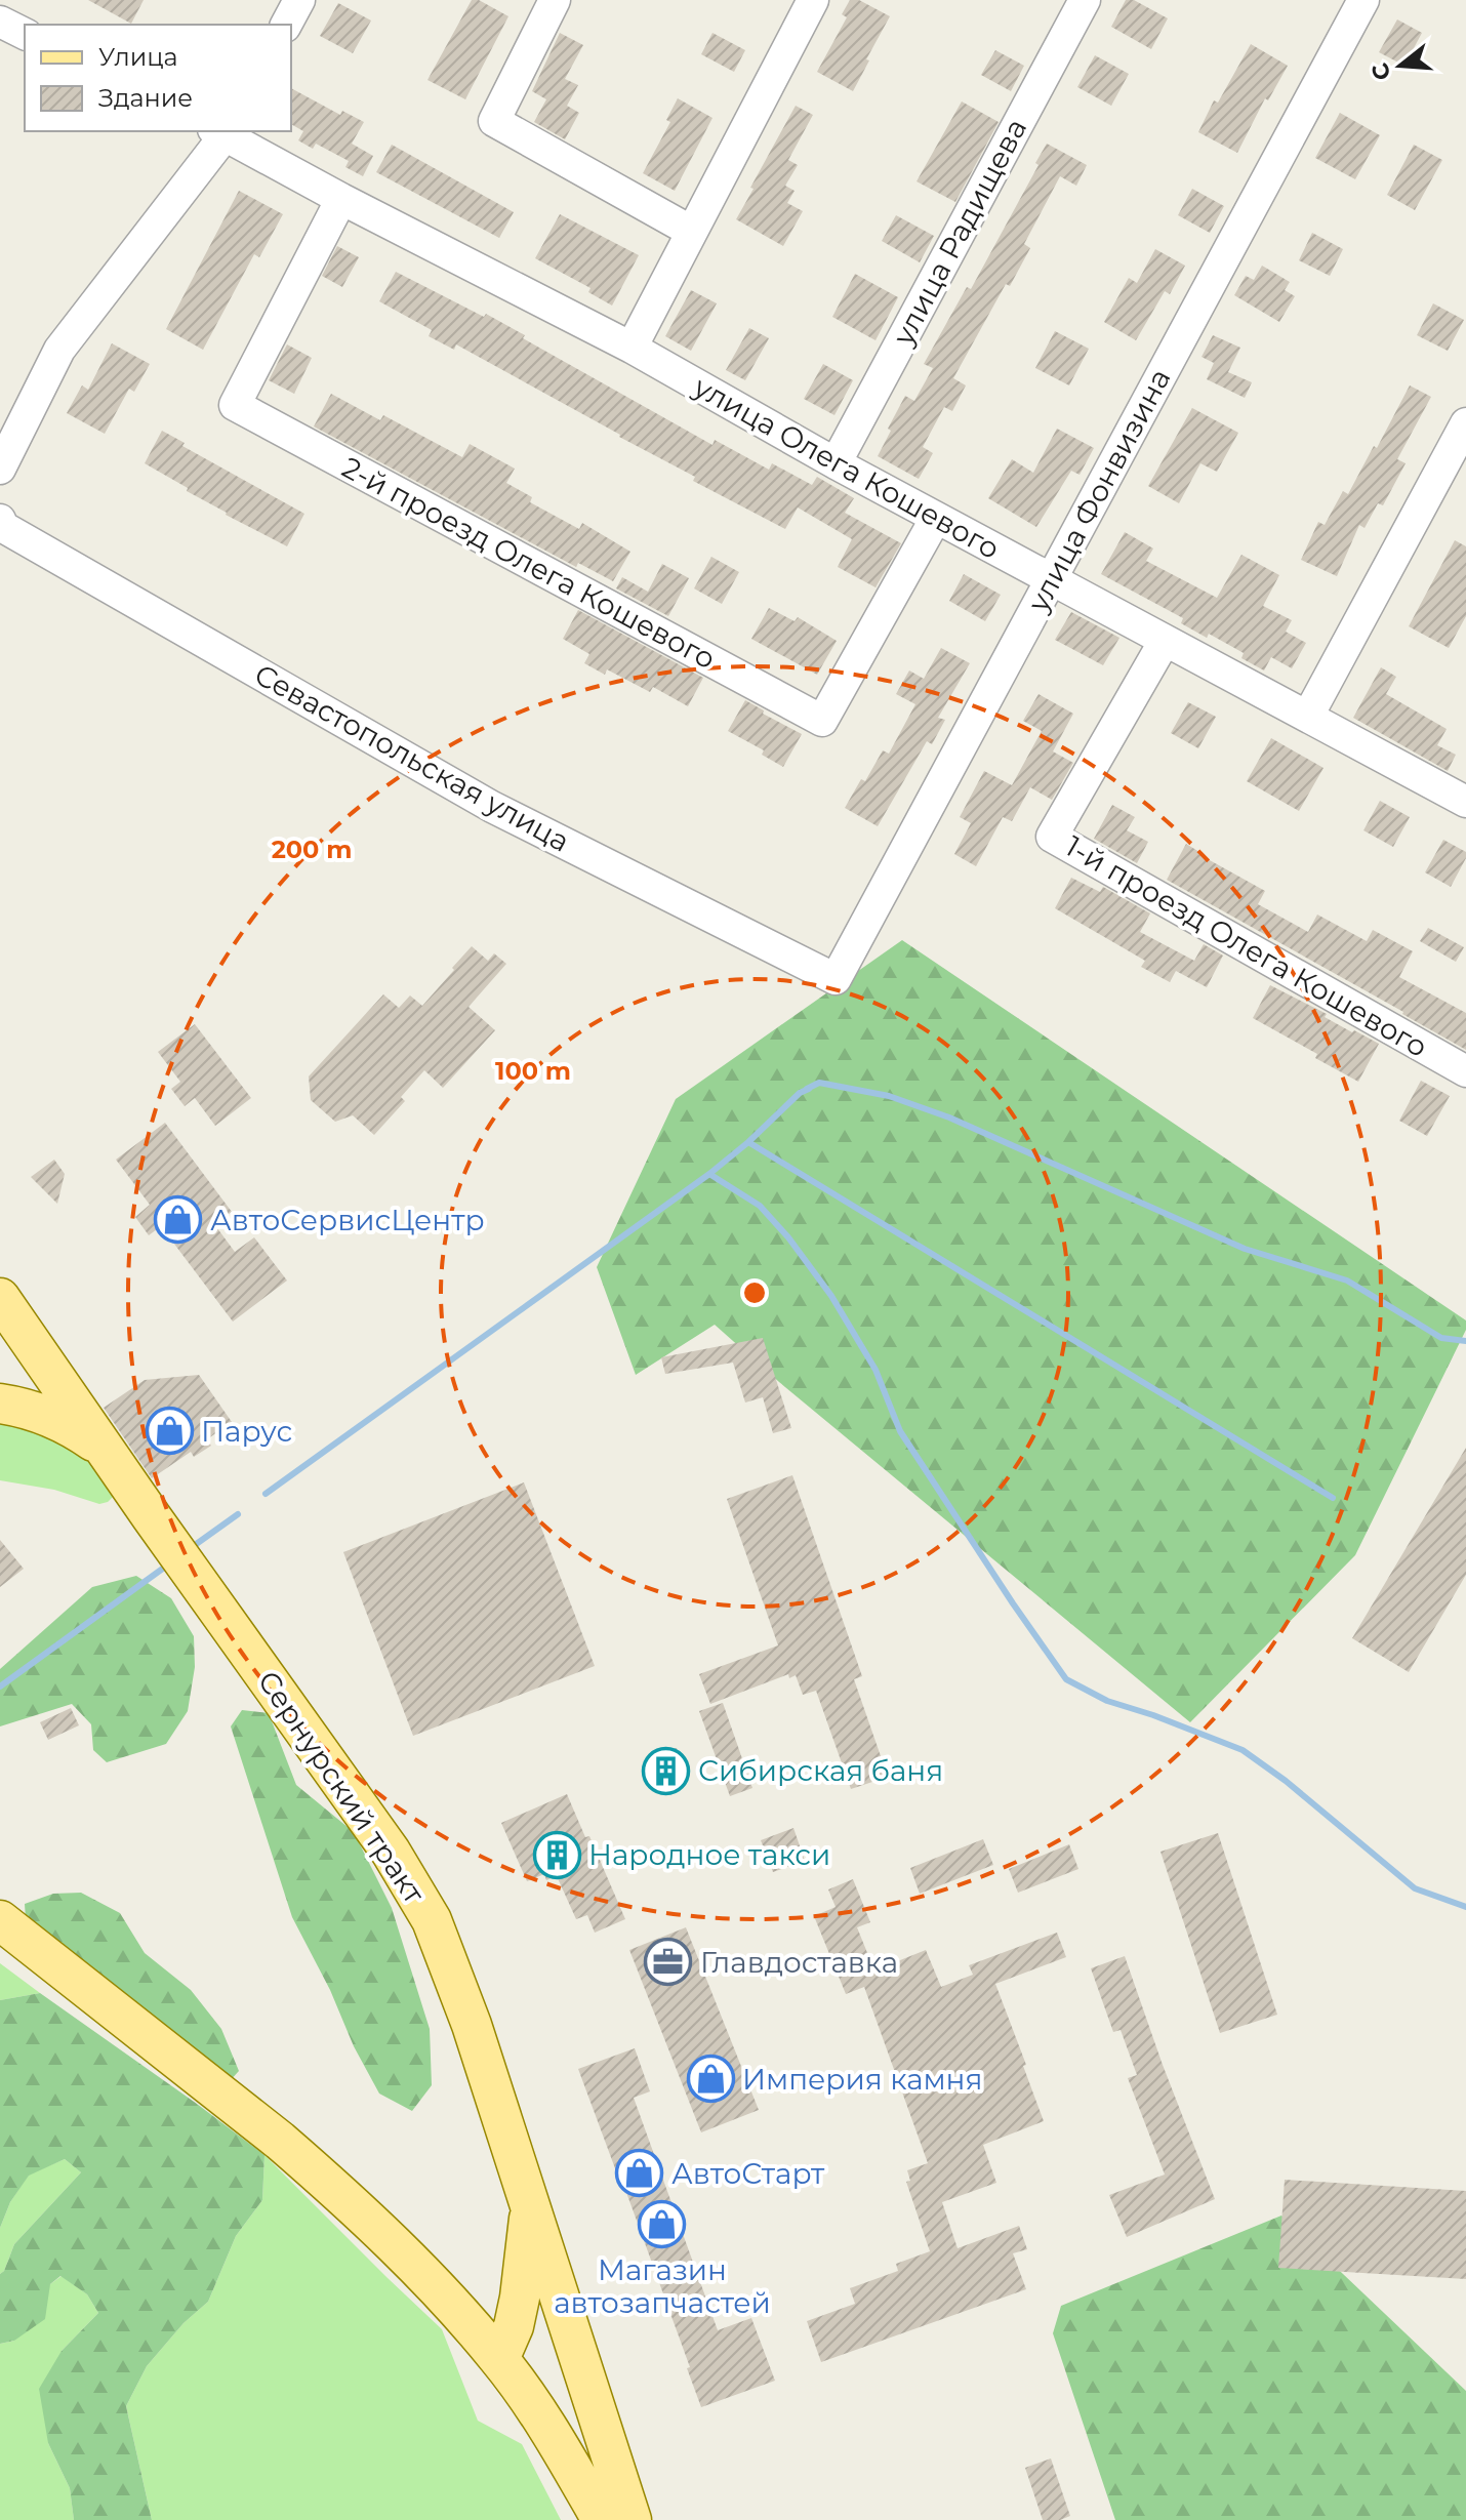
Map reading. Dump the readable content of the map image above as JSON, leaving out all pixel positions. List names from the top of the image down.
{
  "streets": {
    "main road": ["Сернурский тракт"],
    "street": [
      "улица Радищева",
      "улица Олега Кошевого",
      "улица Фонвизина",
      "2-й проезд Олега Кошевого",
      "Севастопольская улица",
      "1-й проезд Олега Кошевого"
    ]
  },
  "crossings": [
    ["улица Радищева", "улица Олега Кошевого"],
    ["улица Олега Кошевого", "улица Фонвизина"],
    ["улица Олега Кошевого", "2-й проезд Олега Кошевого"],
    ["улица Олега Кошевого", "1-й проезд Олега Кошевого"],
    ["улица Фонвизина", "Севастопольская улица"]
  ],
  "places": {
    "shop": [
      "АвтоСервисЦентр",
      "Парус",
      "Империя камня",
      "АвтоСтарт",
      "Магазин автозапчастей"
    ],
    "building": ["Сибирская баня", "Народное такси"],
    "office": ["Главдоставка"]
  },
  "legend": ["Улица", "Здание"],
  "north": "left",
  "rings": ["200 m", "100 m"]
}
